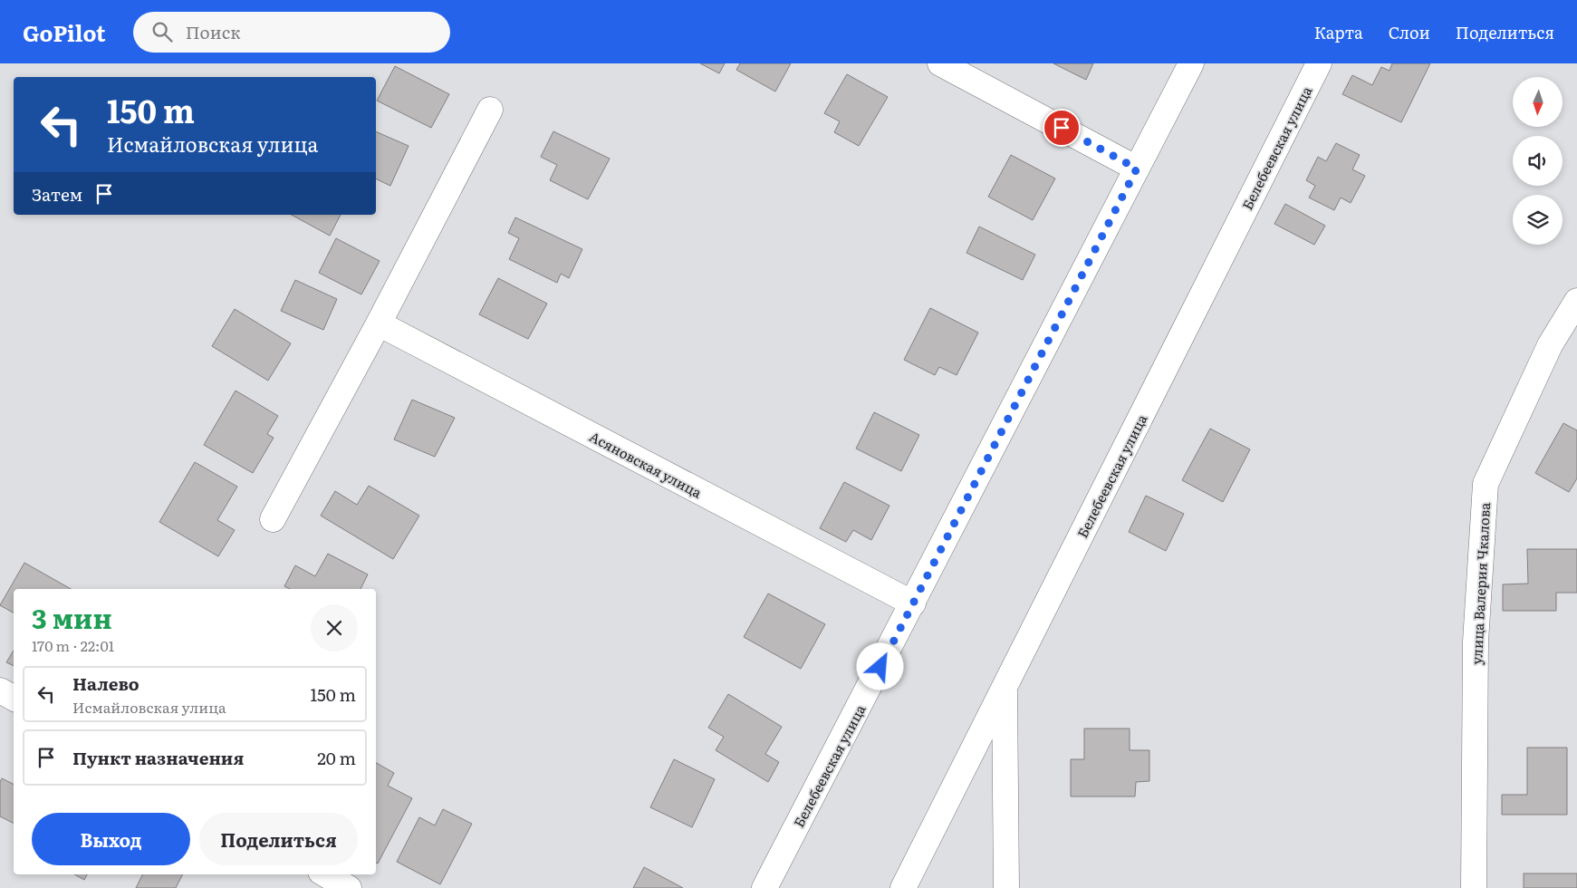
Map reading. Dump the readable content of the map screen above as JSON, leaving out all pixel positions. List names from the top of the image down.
{
  "streets": {
    "street": ["Белебеевская улица", "Асяновская улица", "улица Валерия Чкалова"]
  },
  "crossings": [
    ["Белебеевская улица", "Асяновская улица"]
  ],
  "north": "bottom",
  "page": {
    "header": "GoPilot",
    "search": "Поиск",
    "nav": ["Карта", "Слои", "Поделиться"],
    "turn": ["150 m", "Исмайловская улица"],
    "then": "Затем",
    "heading": ["3 мин", "170 m · 22:01"],
    "list": [
      {
        "name": "Налево",
        "note": "Исмайловская улица",
        "value": "150 m"
      },
      {
        "name": "Пункт назначения",
        "value": "20 m"
      }
    ],
    "buttons": ["Выход", "Поделиться"]
  }
}
